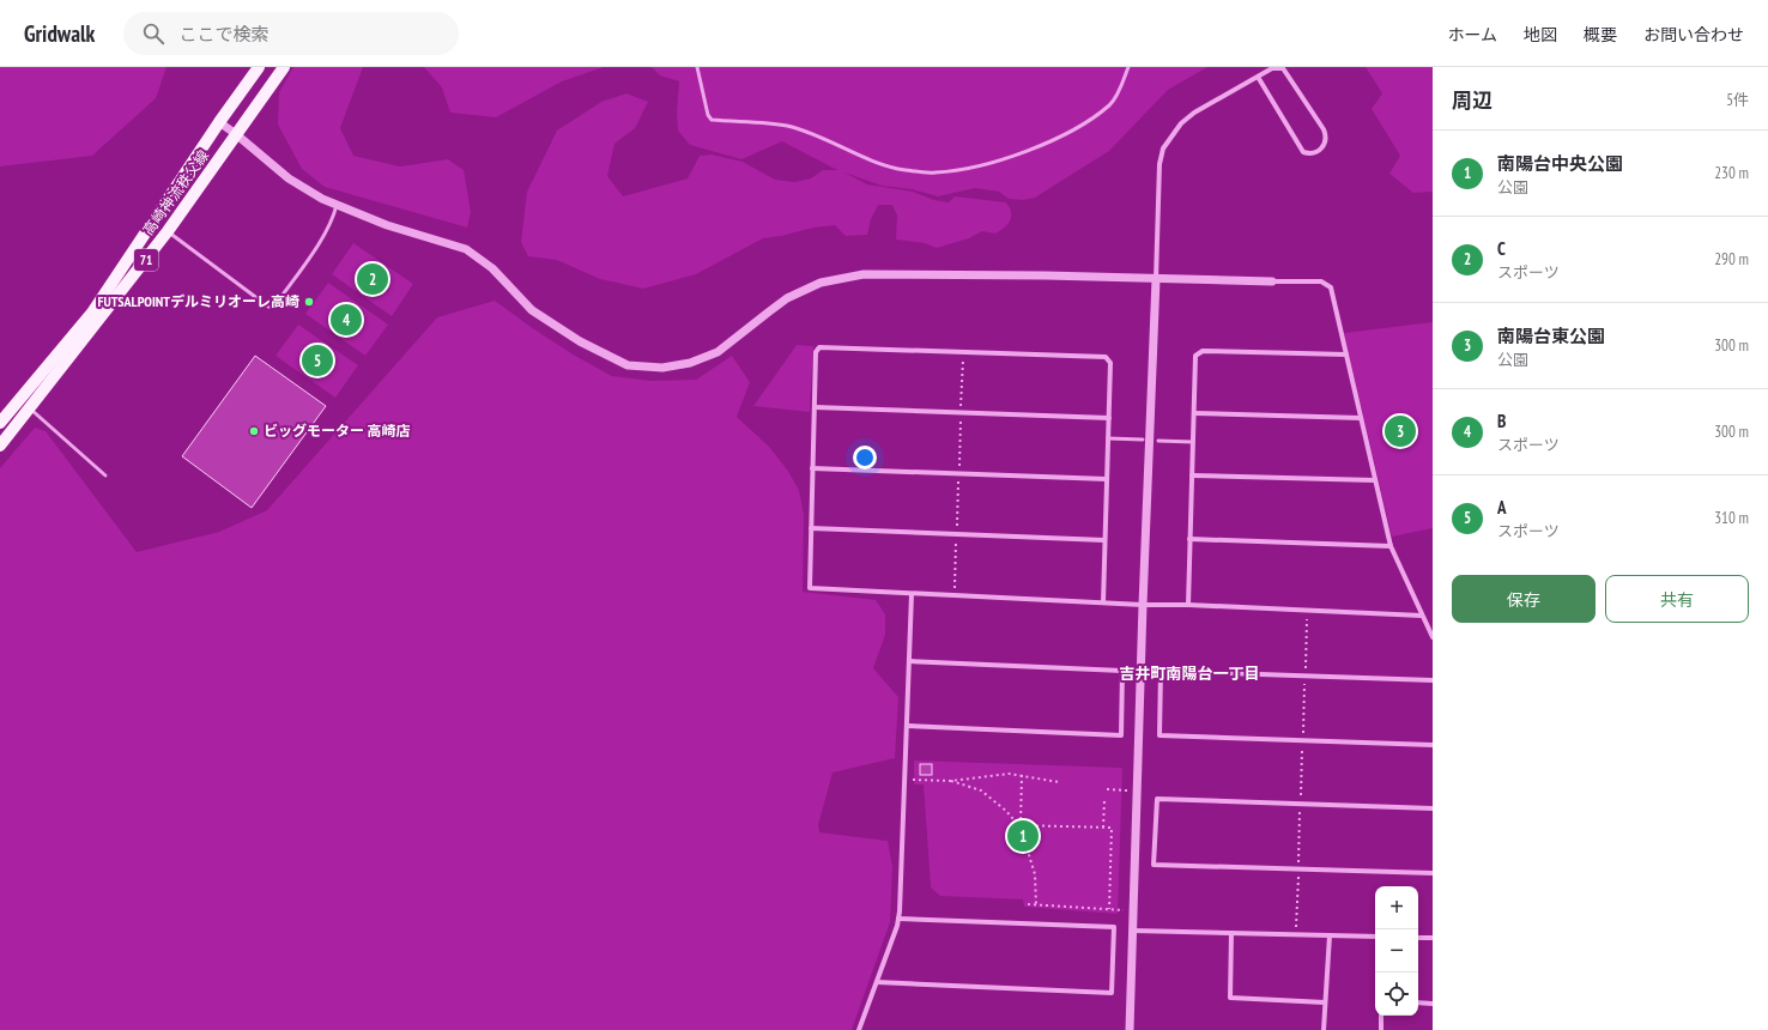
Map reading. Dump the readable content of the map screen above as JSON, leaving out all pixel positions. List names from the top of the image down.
{
  "streets": {
    "main road": ["高崎神流秩父線", "71"]
  },
  "districts": ["吉井町南陽台一丁目"],
  "places": ["FUTSALPOINTデルミリオーレ高崎", "ビッグモーター 高崎店"],
  "page": {
    "header": "Gridwalk",
    "search": "ここで検索",
    "nav": [
      "ホーム",
      "地図",
      "概要",
      "お問い合わせ"
    ],
    "heading": ["周辺", "5件"],
    "list": [
      {
        "mark": "1",
        "name": "南陽台中央公園",
        "note": "公園",
        "value": "230 m"
      },
      {
        "mark": "2",
        "name": "C",
        "note": "スポーツ",
        "value": "290 m"
      },
      {
        "mark": "3",
        "name": "南陽台東公園",
        "note": "公園",
        "value": "300 m"
      },
      {
        "mark": "4",
        "name": "B",
        "note": "スポーツ",
        "value": "300 m"
      },
      {
        "mark": "5",
        "name": "A",
        "note": "スポーツ",
        "value": "310 m"
      }
    ],
    "pins": [
      "2",
      "4",
      "5",
      "3",
      "1"
    ],
    "buttons": ["保存", "共有"],
    "map_buttons": ["+", "−"]
  }
}
